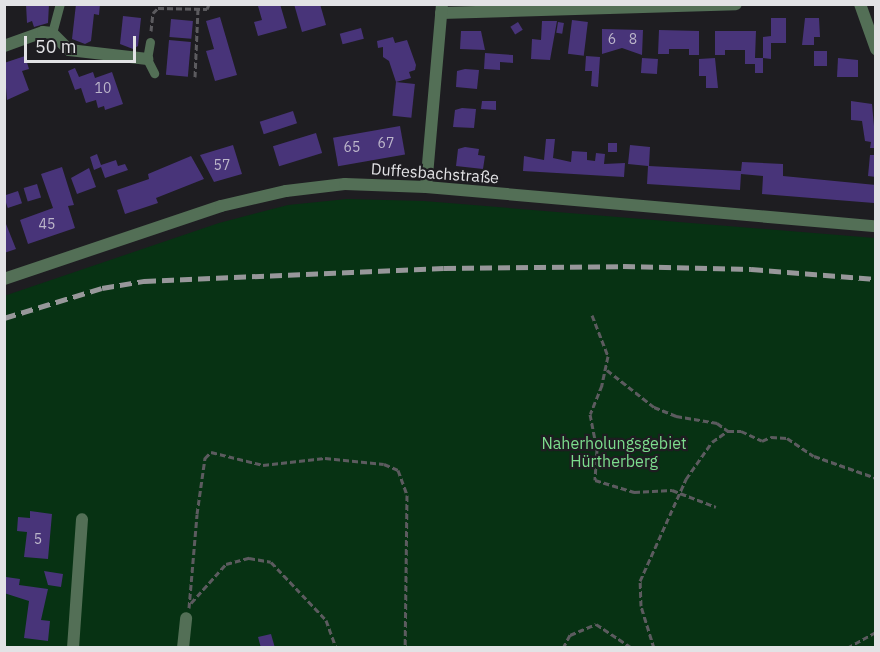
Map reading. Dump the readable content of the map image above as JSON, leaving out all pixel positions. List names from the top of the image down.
{
  "streets": {
    "street": ["Duffesbachstraße"]
  },
  "parks": ["Naherholungsgebiet Hürtherberg"],
  "house_numbers": [
    "6",
    "8",
    "10",
    "67",
    "65",
    "57",
    "45",
    "5"
  ],
  "scale_bar": "50 m"
}
